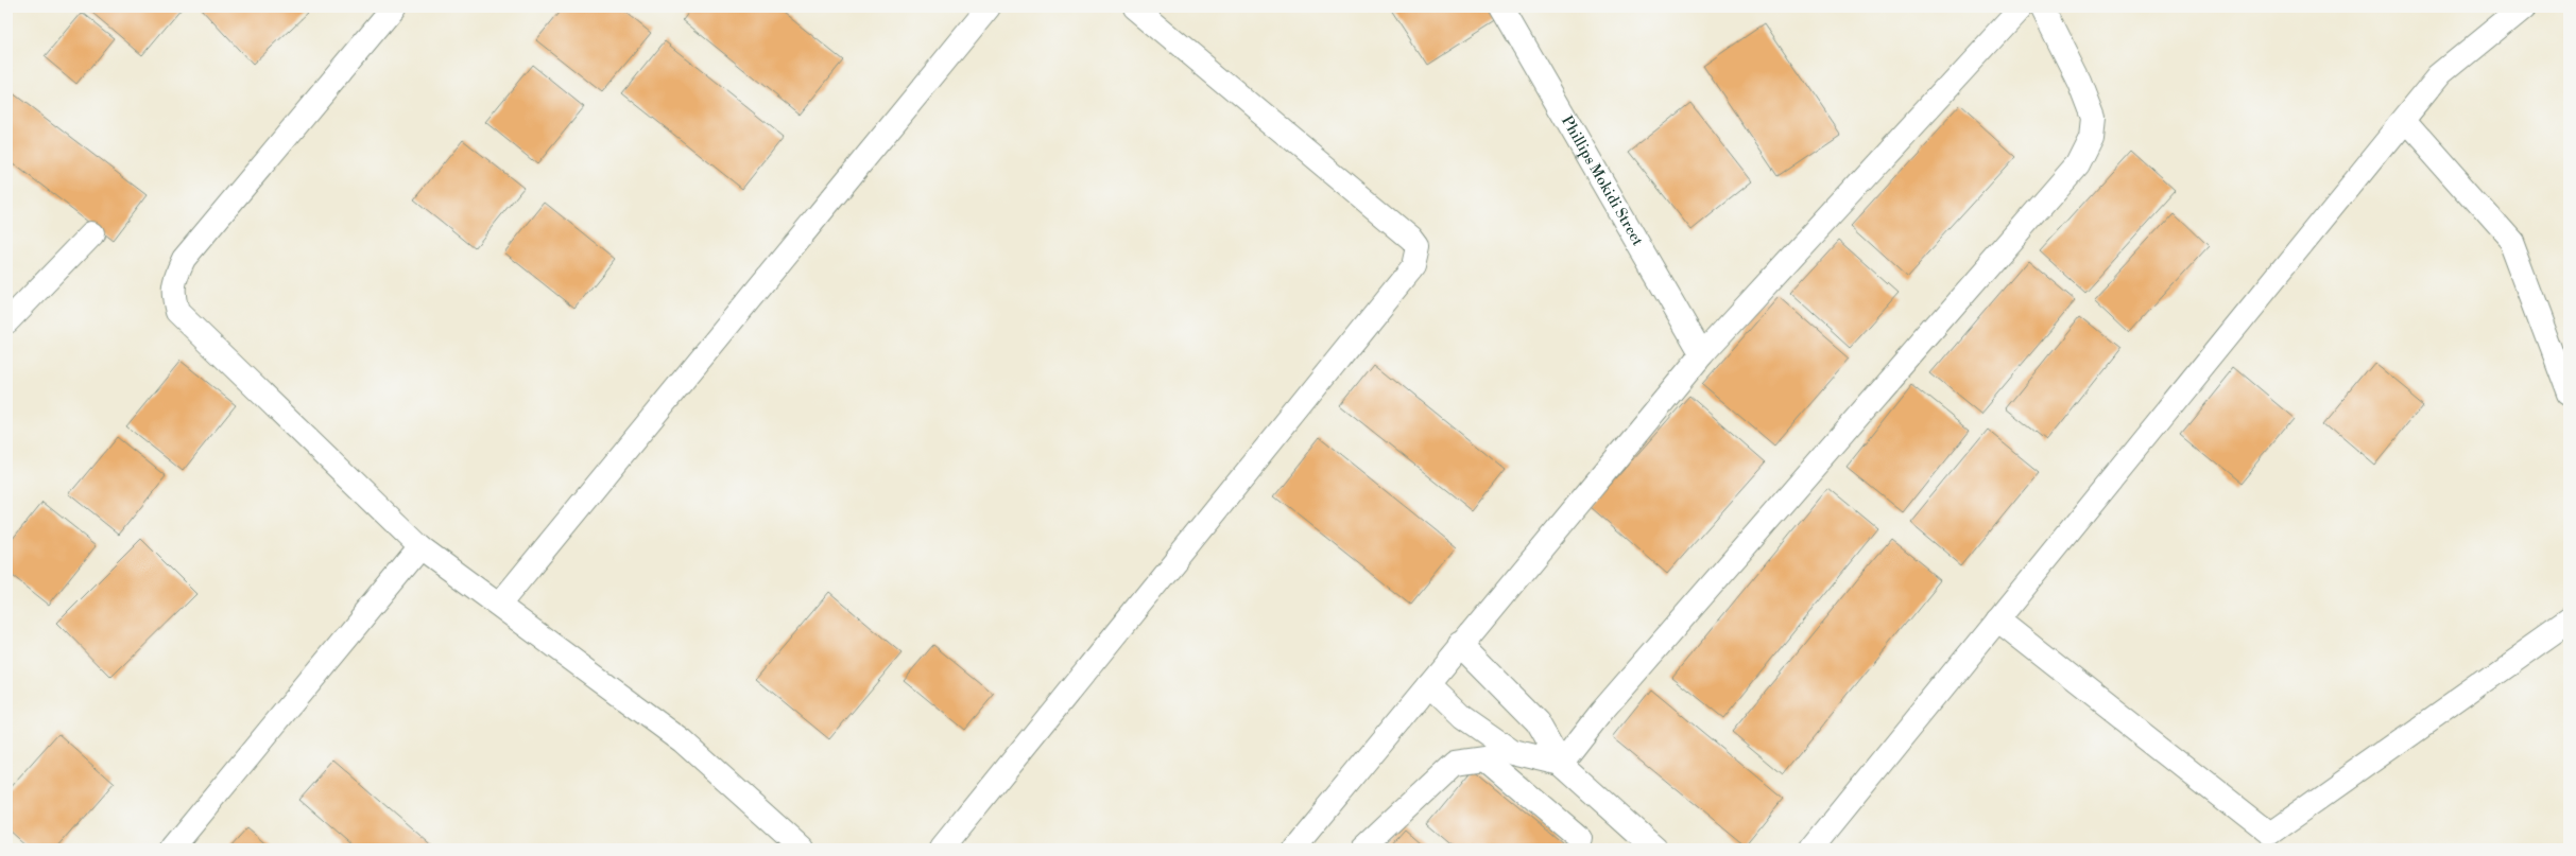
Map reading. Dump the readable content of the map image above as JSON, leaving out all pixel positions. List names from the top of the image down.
{
  "streets": {
    "street": ["Phillips Mokidi Street"]
  }
}
